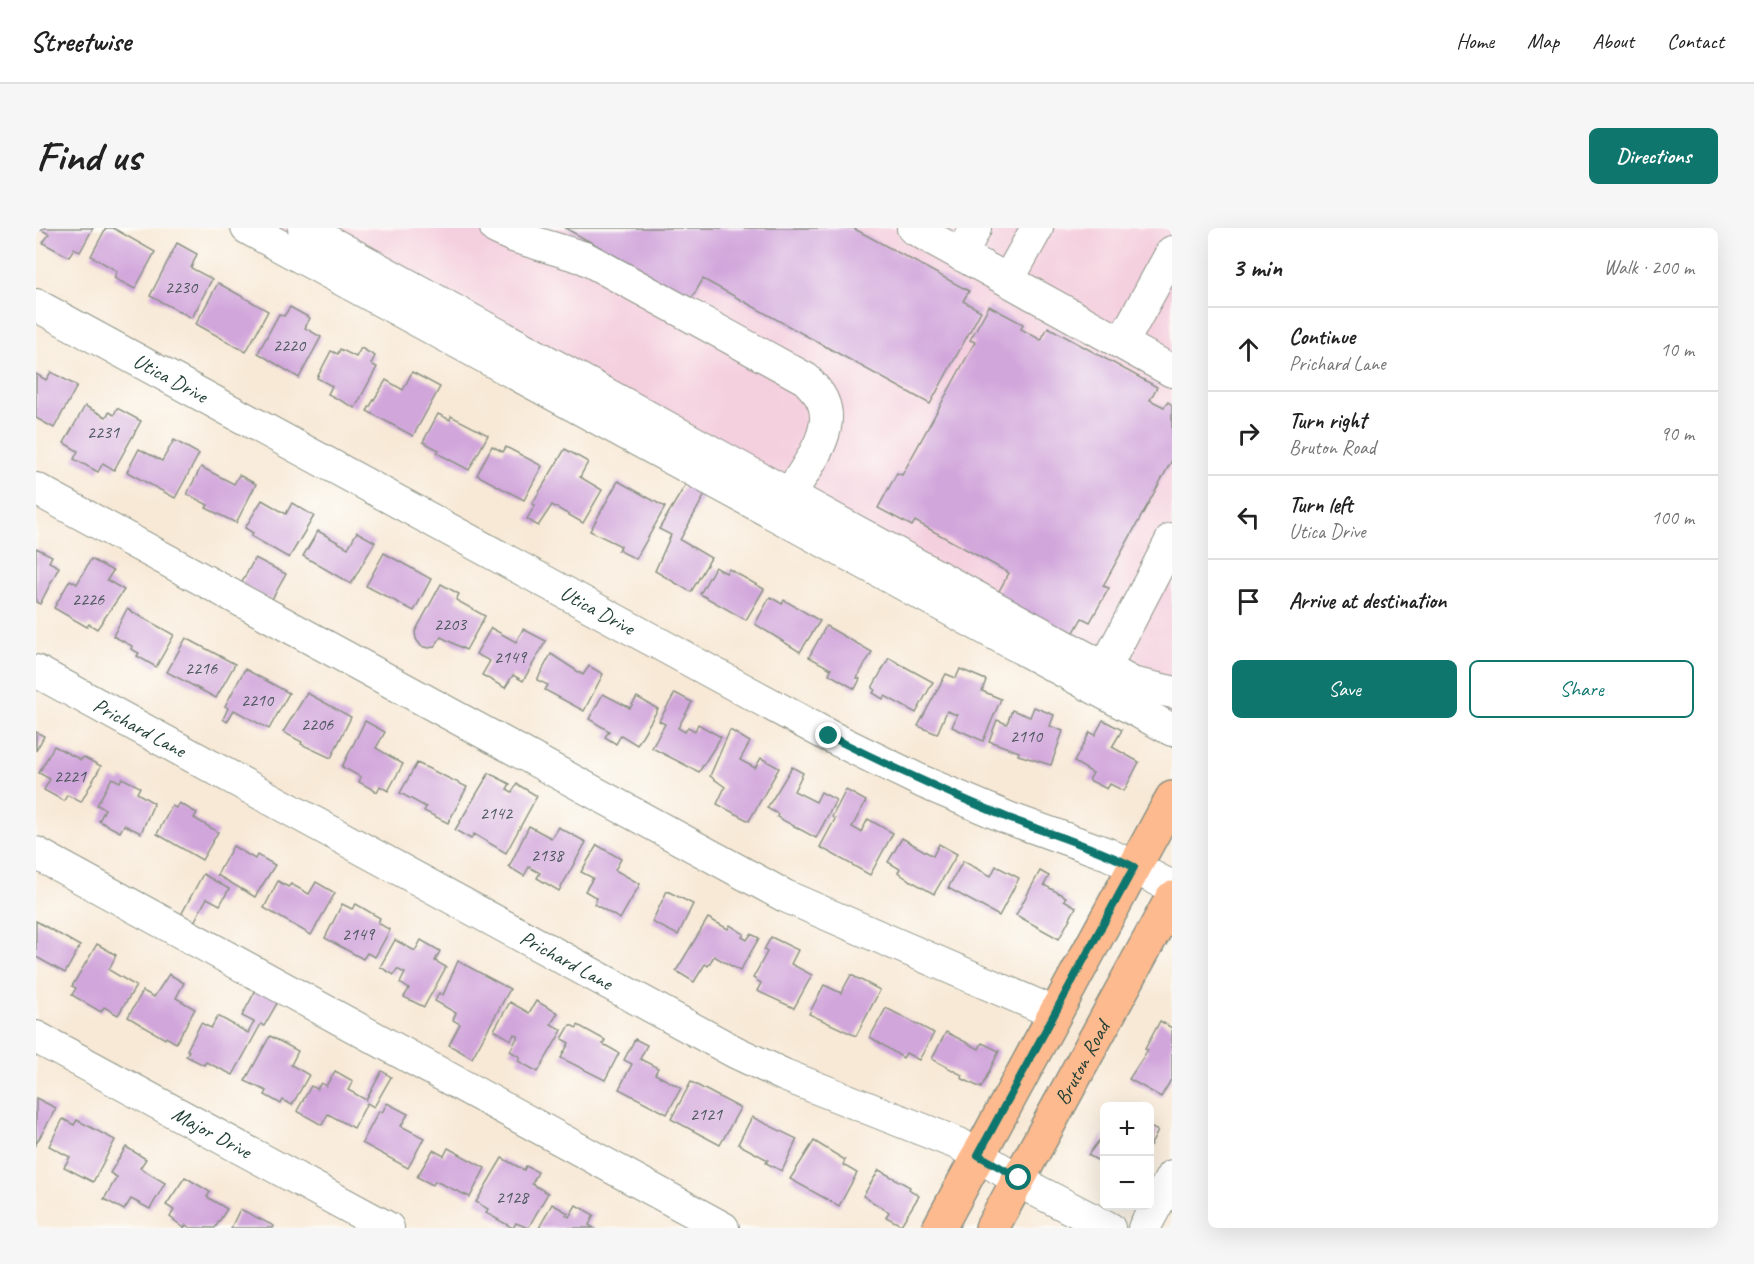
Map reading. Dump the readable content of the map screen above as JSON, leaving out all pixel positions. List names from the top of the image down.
{
  "streets": {
    "main road": ["Bruton Road"],
    "street": ["Utica Drive", "Prichard Lane", "Major Drive"]
  },
  "crossings": [
    ["Prichard Lane", "Bruton Road"]
  ],
  "house_numbers": [
    "2230",
    "2220",
    "2231",
    "2226",
    "2203",
    "2149",
    "2216",
    "2210",
    "2206",
    "2110",
    "2221",
    "2142",
    "2138",
    "2149",
    "2121",
    "2128"
  ],
  "page": {
    "header": "Streetwise",
    "nav": [
      "Home",
      "Map",
      "About",
      "Contact"
    ],
    "buttons": [
      "Directions",
      ["Save", "Share"]
    ],
    "title": "Find us",
    "heading": ["3 min", "Walk · 200 m"],
    "list": [
      ["Continue", "Prichard Lane", "10 m"],
      ["Turn right", "Bruton Road", "90 m"],
      ["Turn left", "Utica Drive", "100 m"],
      "Arrive at destination"
    ],
    "map_buttons": ["+", "−"]
  }
}
